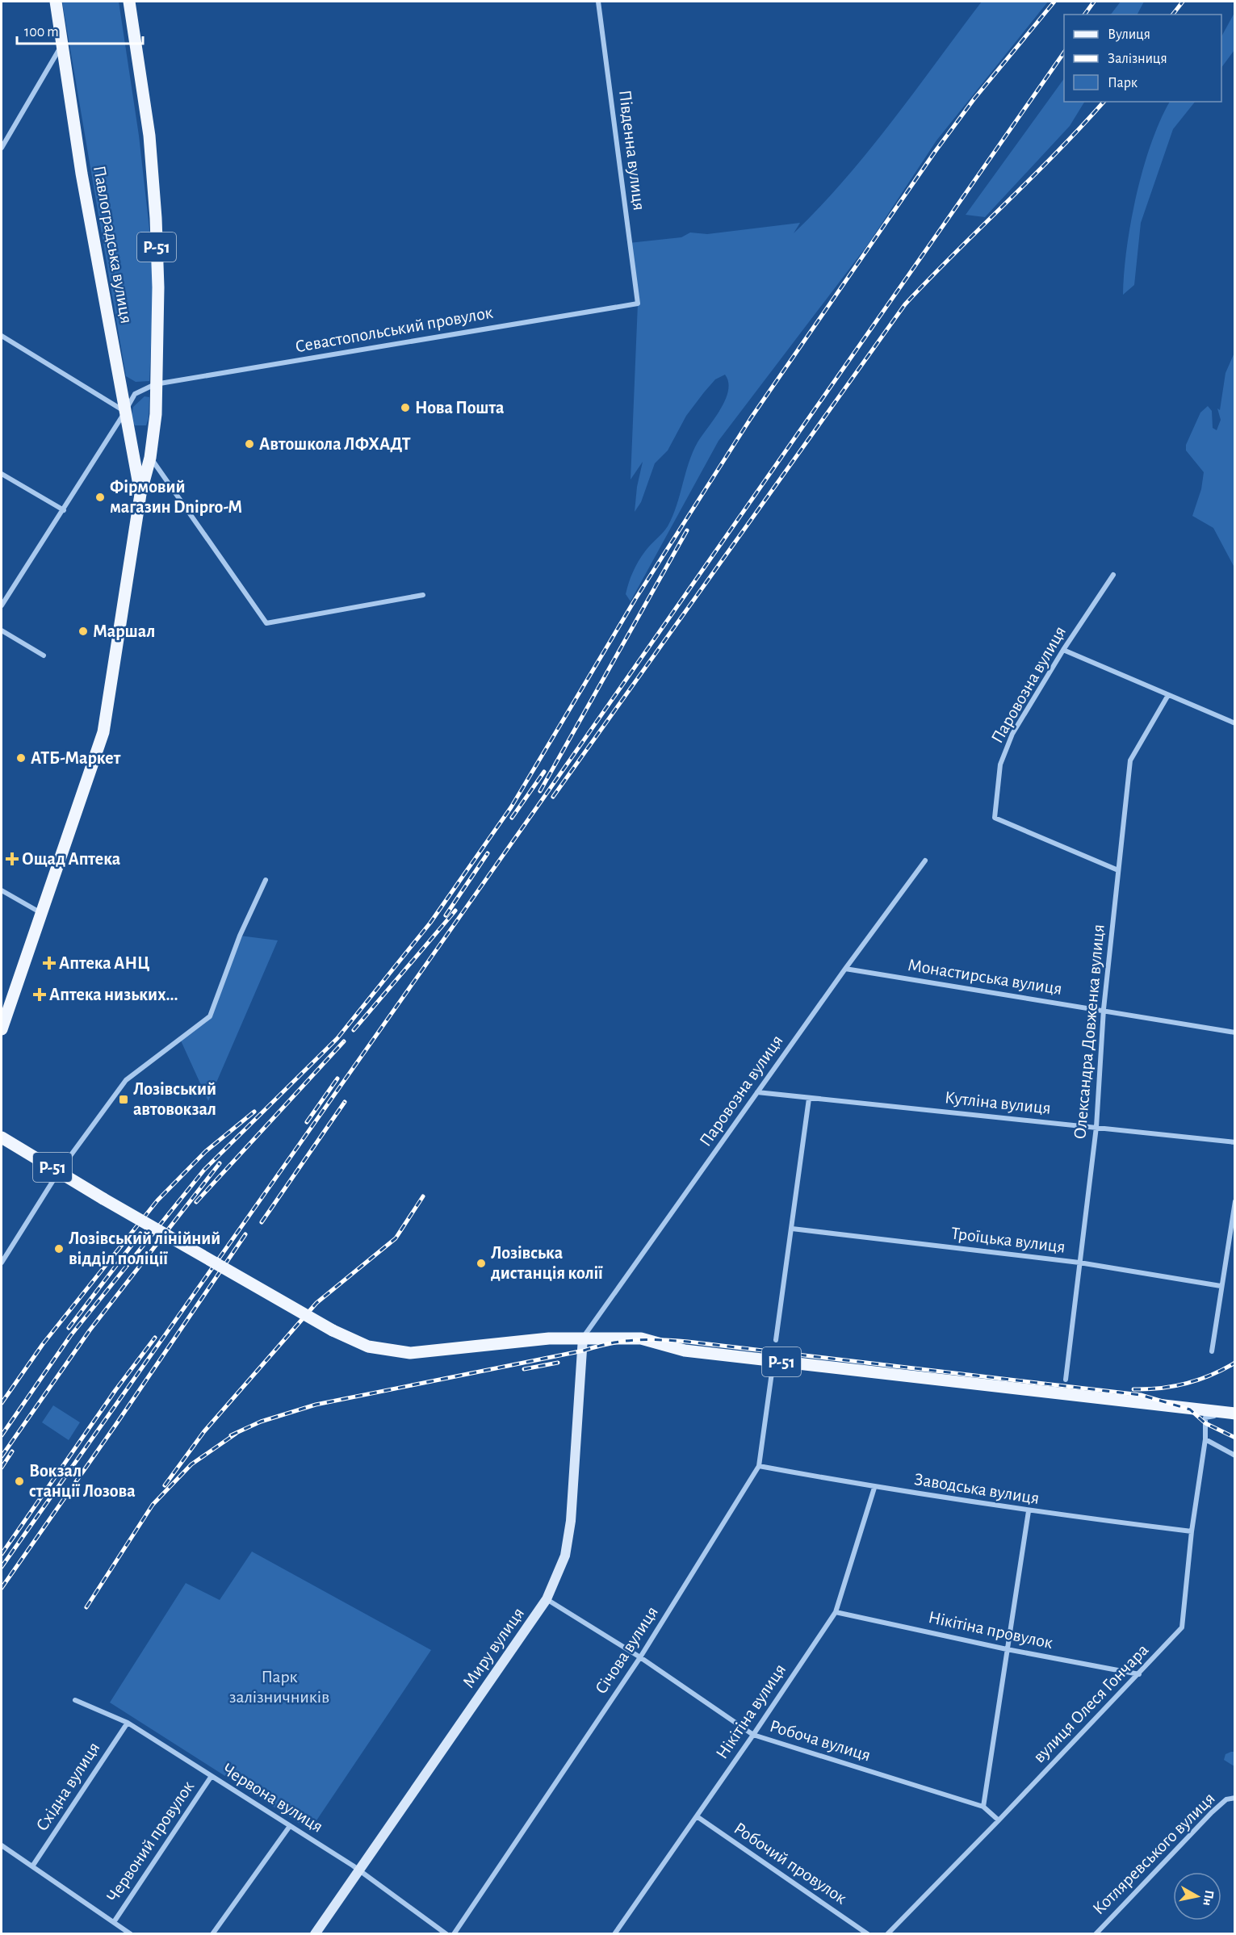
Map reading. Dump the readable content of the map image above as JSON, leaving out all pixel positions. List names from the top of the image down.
{
  "streets": {
    "main road": ["Павлоградська вулиця", "Р-51", "Миру вулиця"],
    "street": [
      "Південна вулиця",
      "Севастопольський провулок",
      "Паровозна вулиця",
      "Монастирська вулиця",
      "Олександра Довженка вулиця",
      "Кутліна вулиця",
      "Троїцька вулиця",
      "Заводська вулиця",
      "Нікітіна провулок",
      "Січова вулиця",
      "вулиця Олеся Гончара",
      "Нікітіна вулиця",
      "Робоча вулиця",
      "Східна вулиця",
      "Червона вулиця",
      "Червоний провулок",
      "Котляревського вулиця",
      "Робочий провулок"
    ]
  },
  "crossings": [
    ["Південна вулиця", "Севастопольський провулок"],
    ["Павлоградська вулиця", "Севастопольський провулок"],
    ["Р-51", "Паровозна вулиця"],
    ["Р-51", "Миру вулиця"],
    ["Р-51", "Січова вулиця"],
    ["Паровозна вулиця", "Монастирська вулиця"],
    ["Паровозна вулиця", "Олександра Довженка вулиця"],
    ["Паровозна вулиця", "Кутліна вулиця"],
    ["Паровозна вулиця", "Миру вулиця"],
    ["Монастирська вулиця", "Олександра Довженка вулиця"],
    ["Олександра Довженка вулиця", "Кутліна вулиця"],
    ["Олександра Довженка вулиця", "Троїцька вулиця"],
    ["Заводська вулиця", "Січова вулиця"],
    ["Заводська вулиця", "вулиця Олеся Гончара"],
    ["Заводська вулиця", "Нікітіна вулиця"],
    ["Нікітіна провулок", "вулиця Олеся Гончара"],
    ["Нікітіна провулок", "Нікітіна вулиця"],
    ["Миру вулиця", "Робоча вулиця"],
    ["Миру вулиця", "Червона вулиця"],
    ["Січова вулиця", "Робоча вулиця"],
    ["вулиця Олеся Гончара", "Робоча вулиця"],
    ["Нікітіна вулиця", "Робоча вулиця"],
    ["Нікітіна вулиця", "Робочий провулок"],
    ["Східна вулиця", "Червона вулиця"],
    ["Червона вулиця", "Червоний провулок"]
  ],
  "parks": ["Парк залізничників"],
  "places": {
    "other": [
      "Нова Пошта",
      "Автошкола ЛФХАДТ",
      "Фірмовий магазин Dnipro-M",
      "Маршал",
      "АТБ-Маркет",
      "Лозівський лінійний відділ поліції",
      "Лозівська дистанція колії",
      "Вокзал станції Лозова"
    ],
    "health": ["Ощад Аптека", "Аптека АНЦ", "Аптека низьких..."],
    "transit": ["Лозівський автовокзал"]
  },
  "legend": ["Вулиця", "Залізниця", "Парк"],
  "scale_bar": "100 m",
  "north": "right"
}
